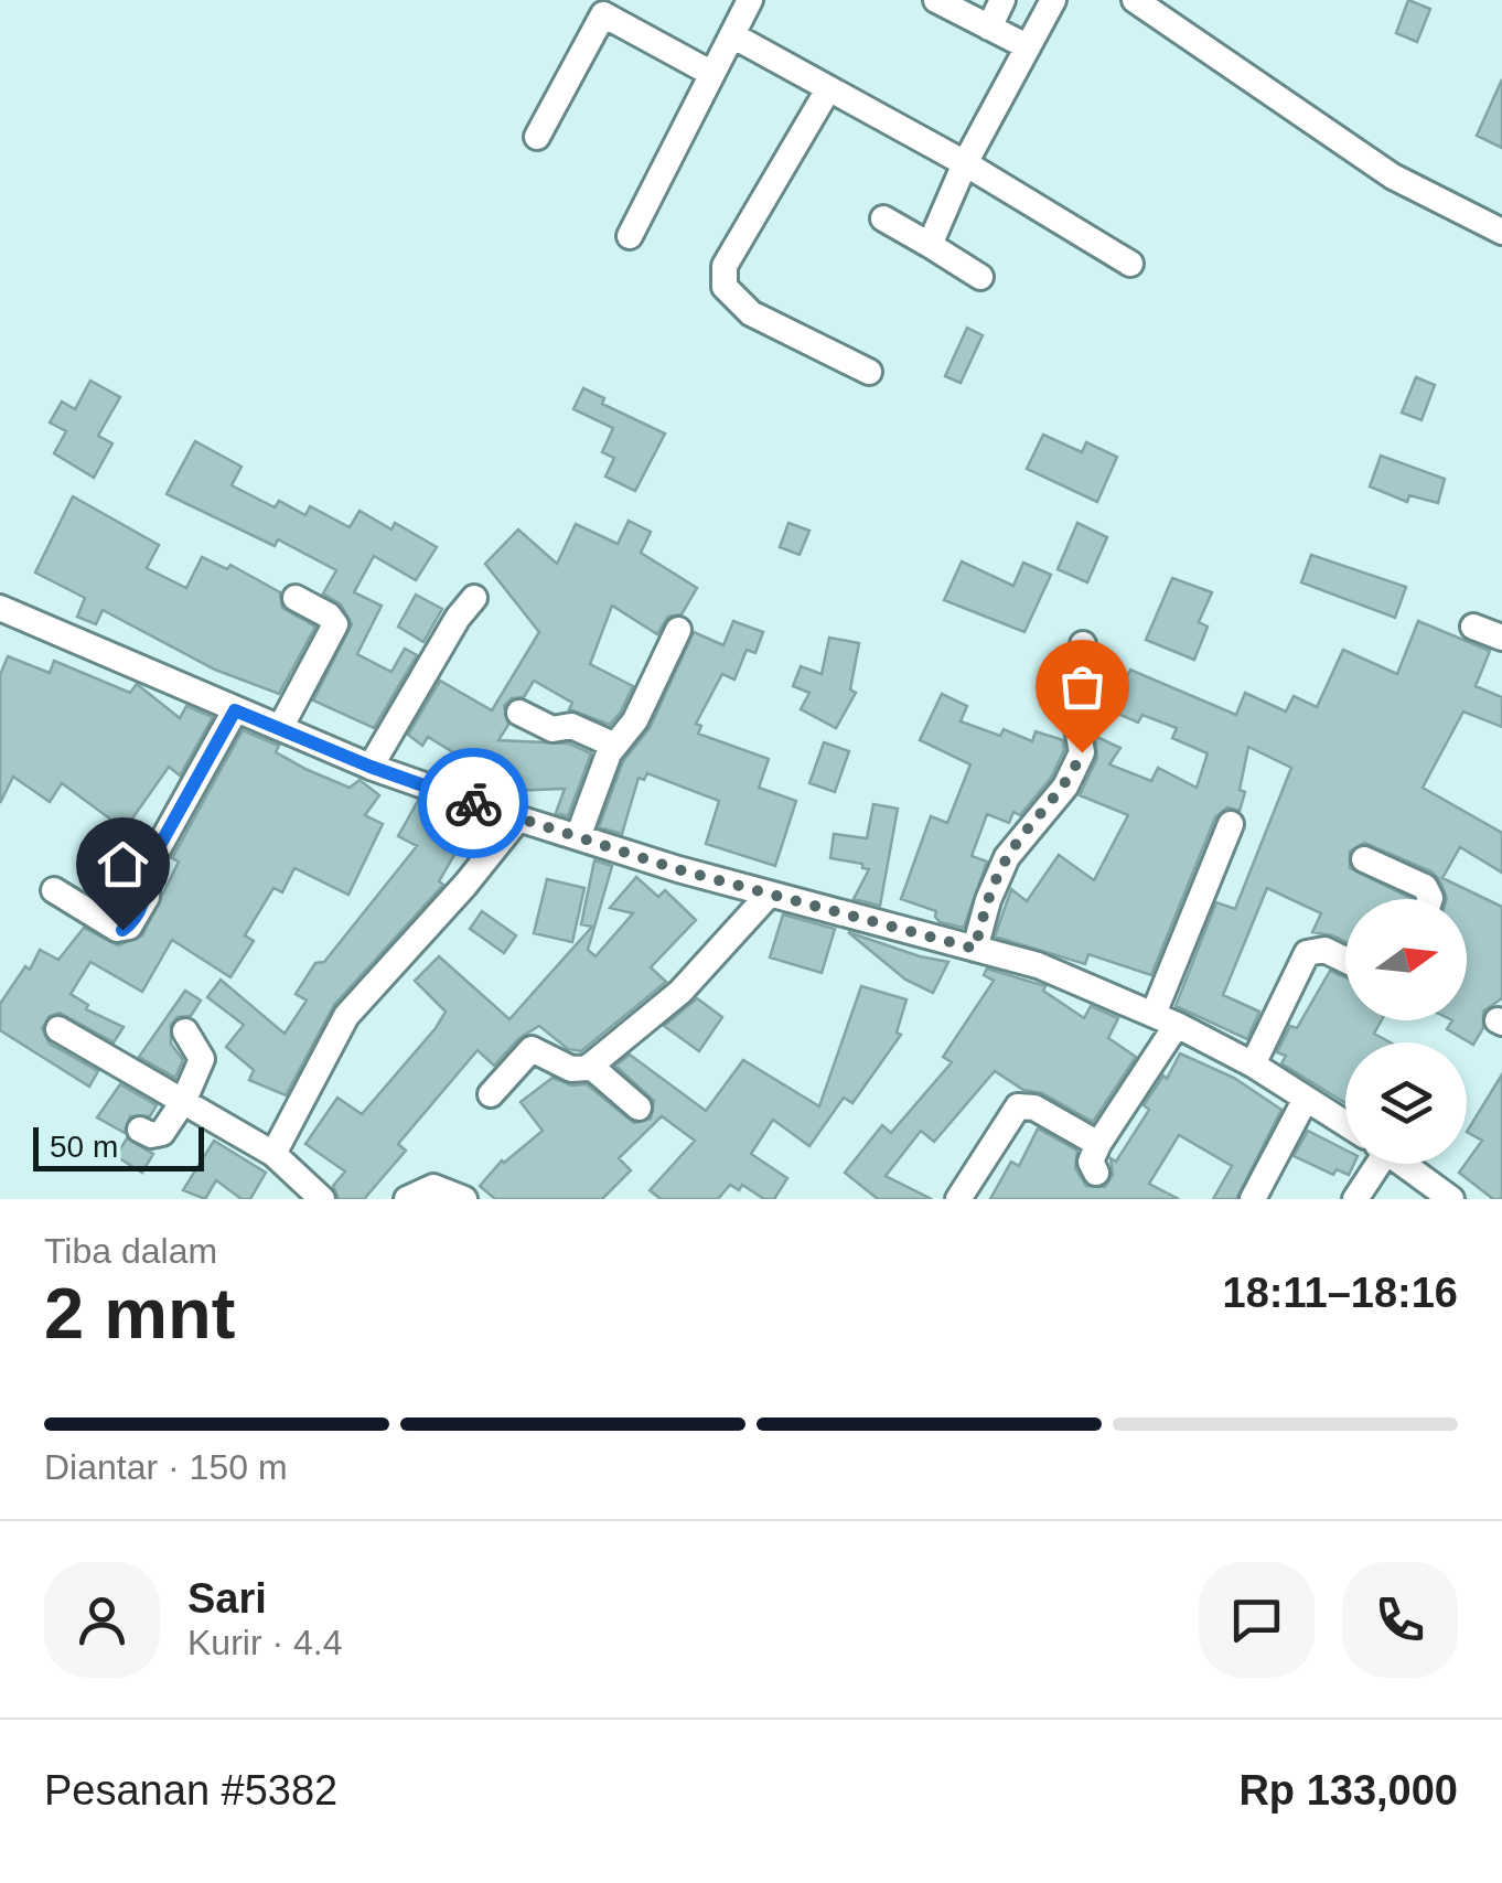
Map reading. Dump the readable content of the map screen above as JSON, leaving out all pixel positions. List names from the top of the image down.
{
  "scale_bar": "50 m",
  "north": "right",
  "page": {
    "scale": "50 m",
    "heading": ["2 mnt", "Tiba dalam", "18:11–18:16"],
    "panel": [
      "Sari",
      "Kurir · 4.4",
      "Pesanan #5382",
      "Rp 133,000"
    ],
    "bar": "Diantar · 150 m"
  }
}
